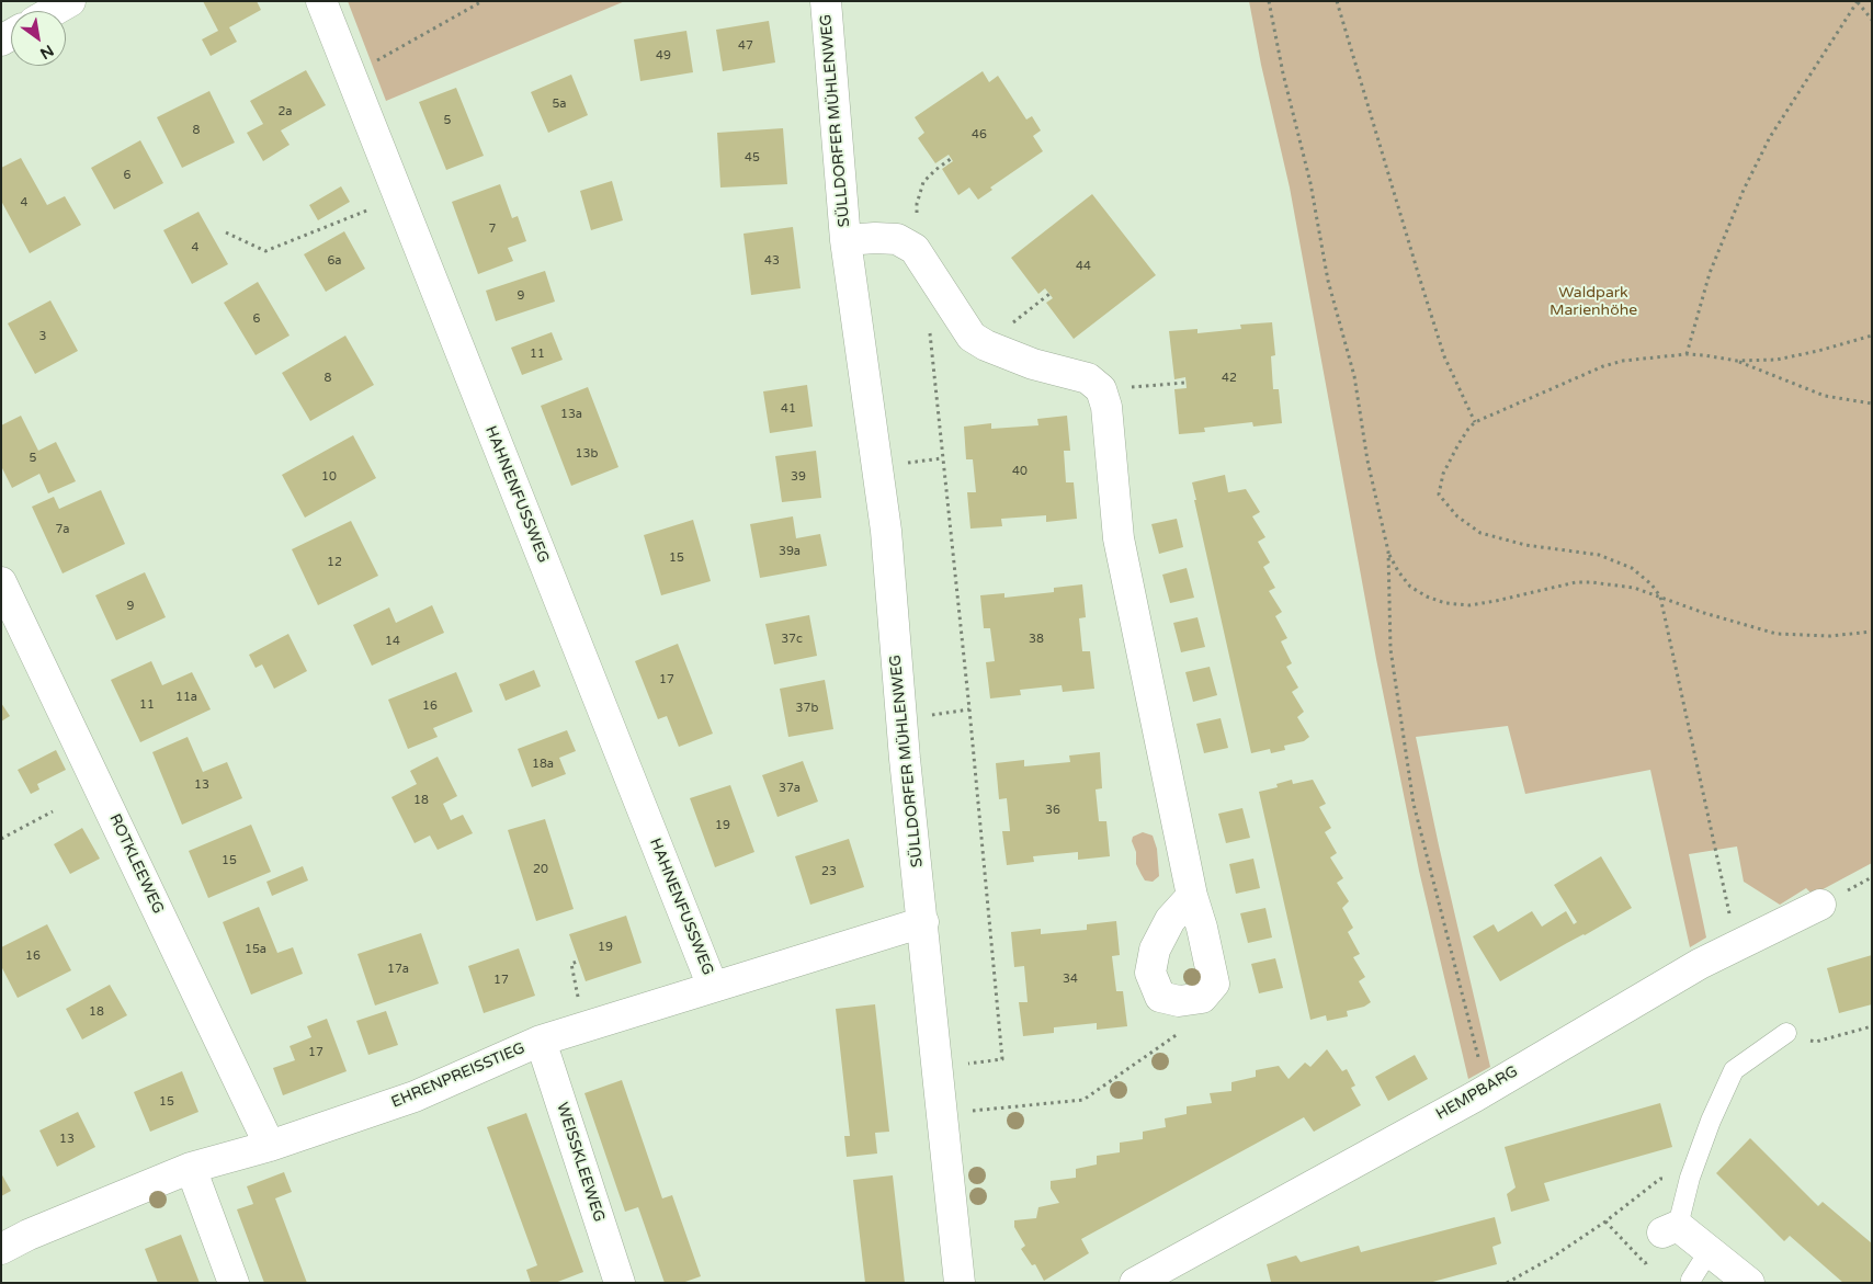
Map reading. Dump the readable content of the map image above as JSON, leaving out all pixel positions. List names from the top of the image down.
{
  "streets": {
    "street": [
      "SÜLLDORFER MÜHLENWEG",
      "HAHNENFUSSWEG",
      "ROTKLEEWEG",
      "EHRENPREISSTIEG",
      "HEMPBARG",
      "WEISSKLEEWEG"
    ]
  },
  "crossings": [
    ["SÜLLDORFER MÜHLENWEG", "EHRENPREISSTIEG"],
    ["HAHNENFUSSWEG", "EHRENPREISSTIEG"],
    ["ROTKLEEWEG", "EHRENPREISSTIEG"],
    ["EHRENPREISSTIEG", "WEISSKLEEWEG"]
  ],
  "parks": ["Waldpark Marienhöhe"],
  "house_numbers": [
    "47",
    "49",
    "5a",
    "2a",
    "5",
    "8",
    "46",
    "45",
    "6",
    "4",
    "7",
    "4",
    "6a",
    "43",
    "44",
    "9",
    "6",
    "3",
    "11",
    "8",
    "42",
    "41",
    "13a",
    "13b",
    "5",
    "40",
    "10",
    "39",
    "7a",
    "39a",
    "15",
    "12",
    "9",
    "37c",
    "38",
    "14",
    "17",
    "11a",
    "11",
    "16",
    "37b",
    "18a",
    "13",
    "37a",
    "18",
    "36",
    "19",
    "15",
    "20",
    "23",
    "19",
    "15a",
    "16",
    "17a",
    "34",
    "17",
    "18",
    "17",
    "15",
    "13"
  ],
  "north": "bottom right"
}
